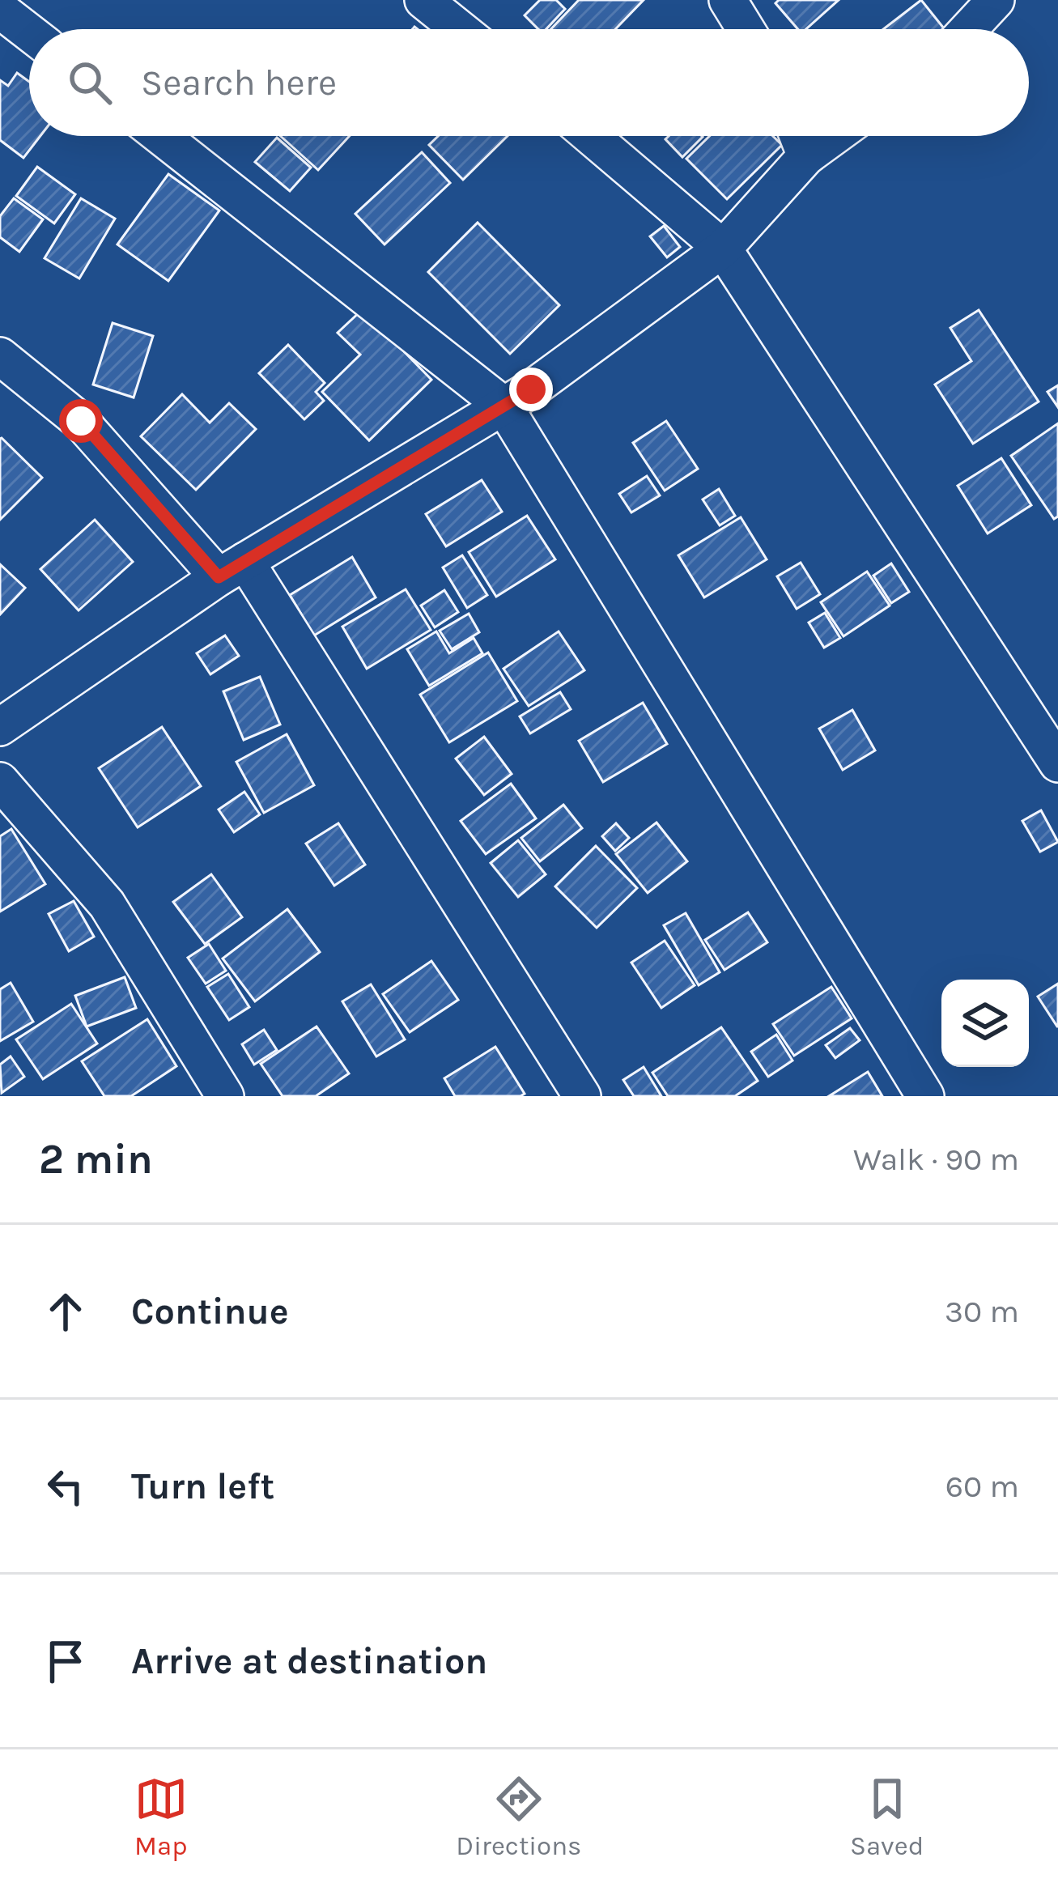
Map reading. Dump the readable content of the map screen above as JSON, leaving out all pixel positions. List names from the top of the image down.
{
  "page": {
    "search": "Search here",
    "heading": ["2 min", "Walk · 90 m"],
    "list": [
      ["Continue", "30 m"],
      ["Turn left", "60 m"],
      "Arrive at destination"
    ],
    "nav": ["Map", "Directions", "Saved"]
  }
}
